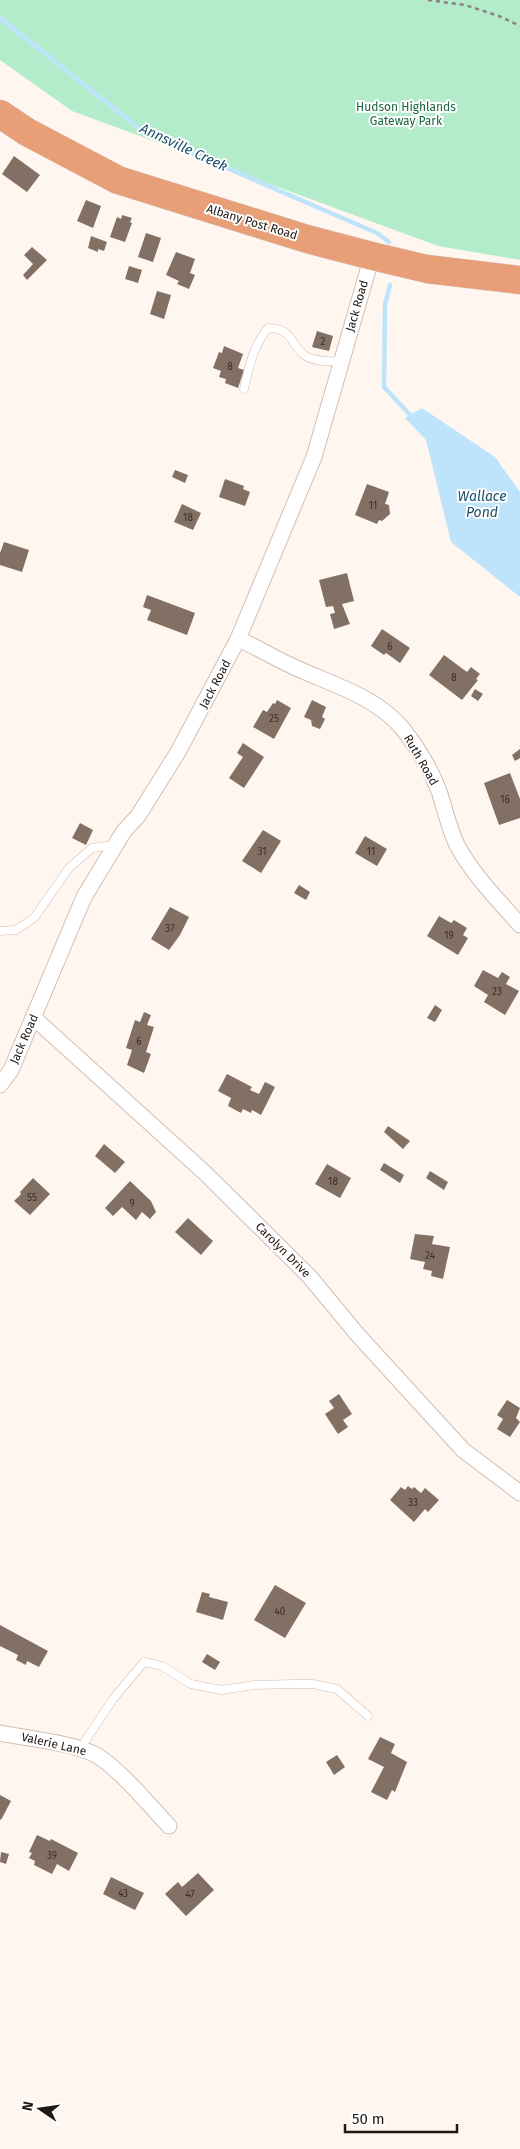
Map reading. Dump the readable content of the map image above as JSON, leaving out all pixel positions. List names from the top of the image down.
{
  "streets": {
    "highway": ["Albany Post Road"],
    "street": [
      "Jack Road",
      "Ruth Road",
      "Carolyn Drive",
      "Valerie Lane"
    ]
  },
  "crossings": [
    ["Albany Post Road", "Jack Road"],
    ["Jack Road", "Ruth Road"],
    ["Jack Road", "Carolyn Drive"]
  ],
  "water": ["Annsville Creek", "Wallace Pond"],
  "parks": ["Hudson Highlands Gateway Park"],
  "house_numbers": [
    "2",
    "8",
    "11",
    "18",
    "6",
    "8",
    "25",
    "16",
    "31",
    "11",
    "37",
    "19",
    "23",
    "6",
    "18",
    "55",
    "9",
    "24",
    "33",
    "40",
    "39",
    "43",
    "47"
  ],
  "scale_bar": "50 m",
  "north": "left"
}
